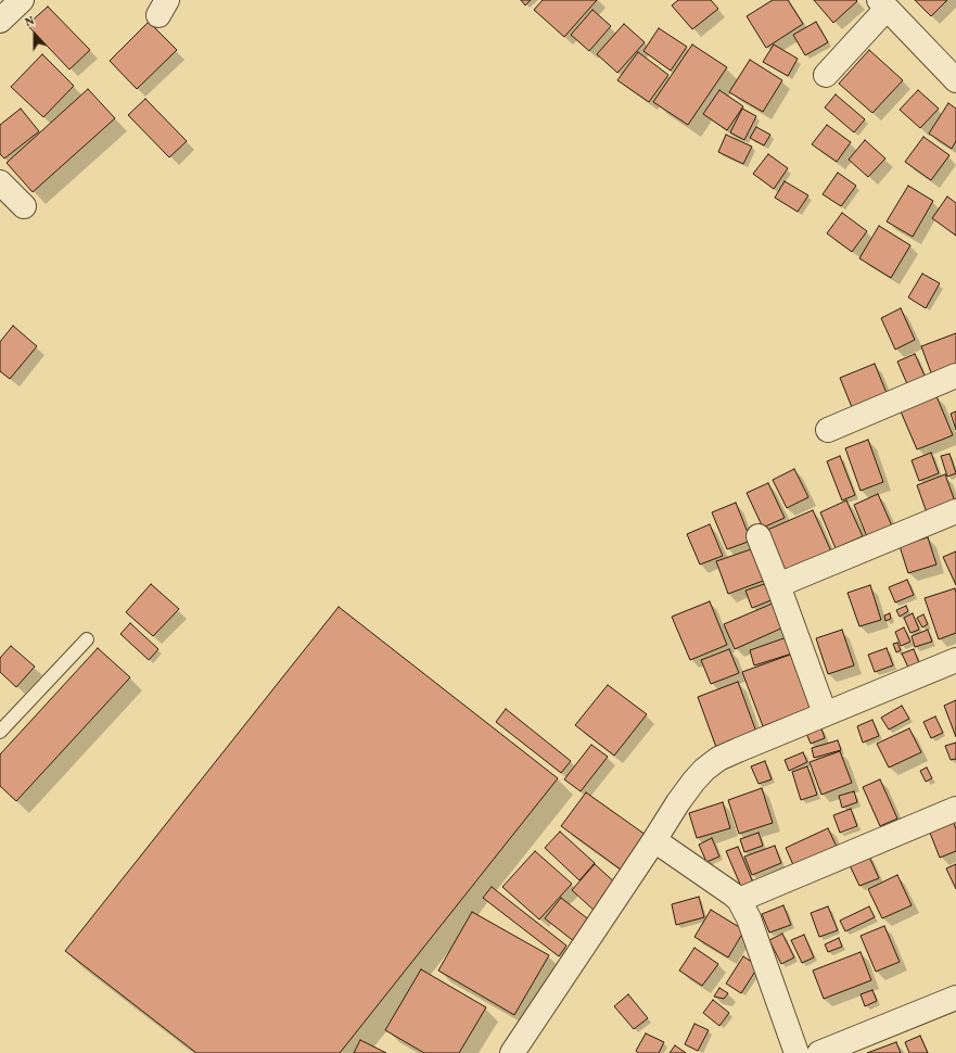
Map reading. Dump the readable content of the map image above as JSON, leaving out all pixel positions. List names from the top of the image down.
{
  "north": "top"
}
